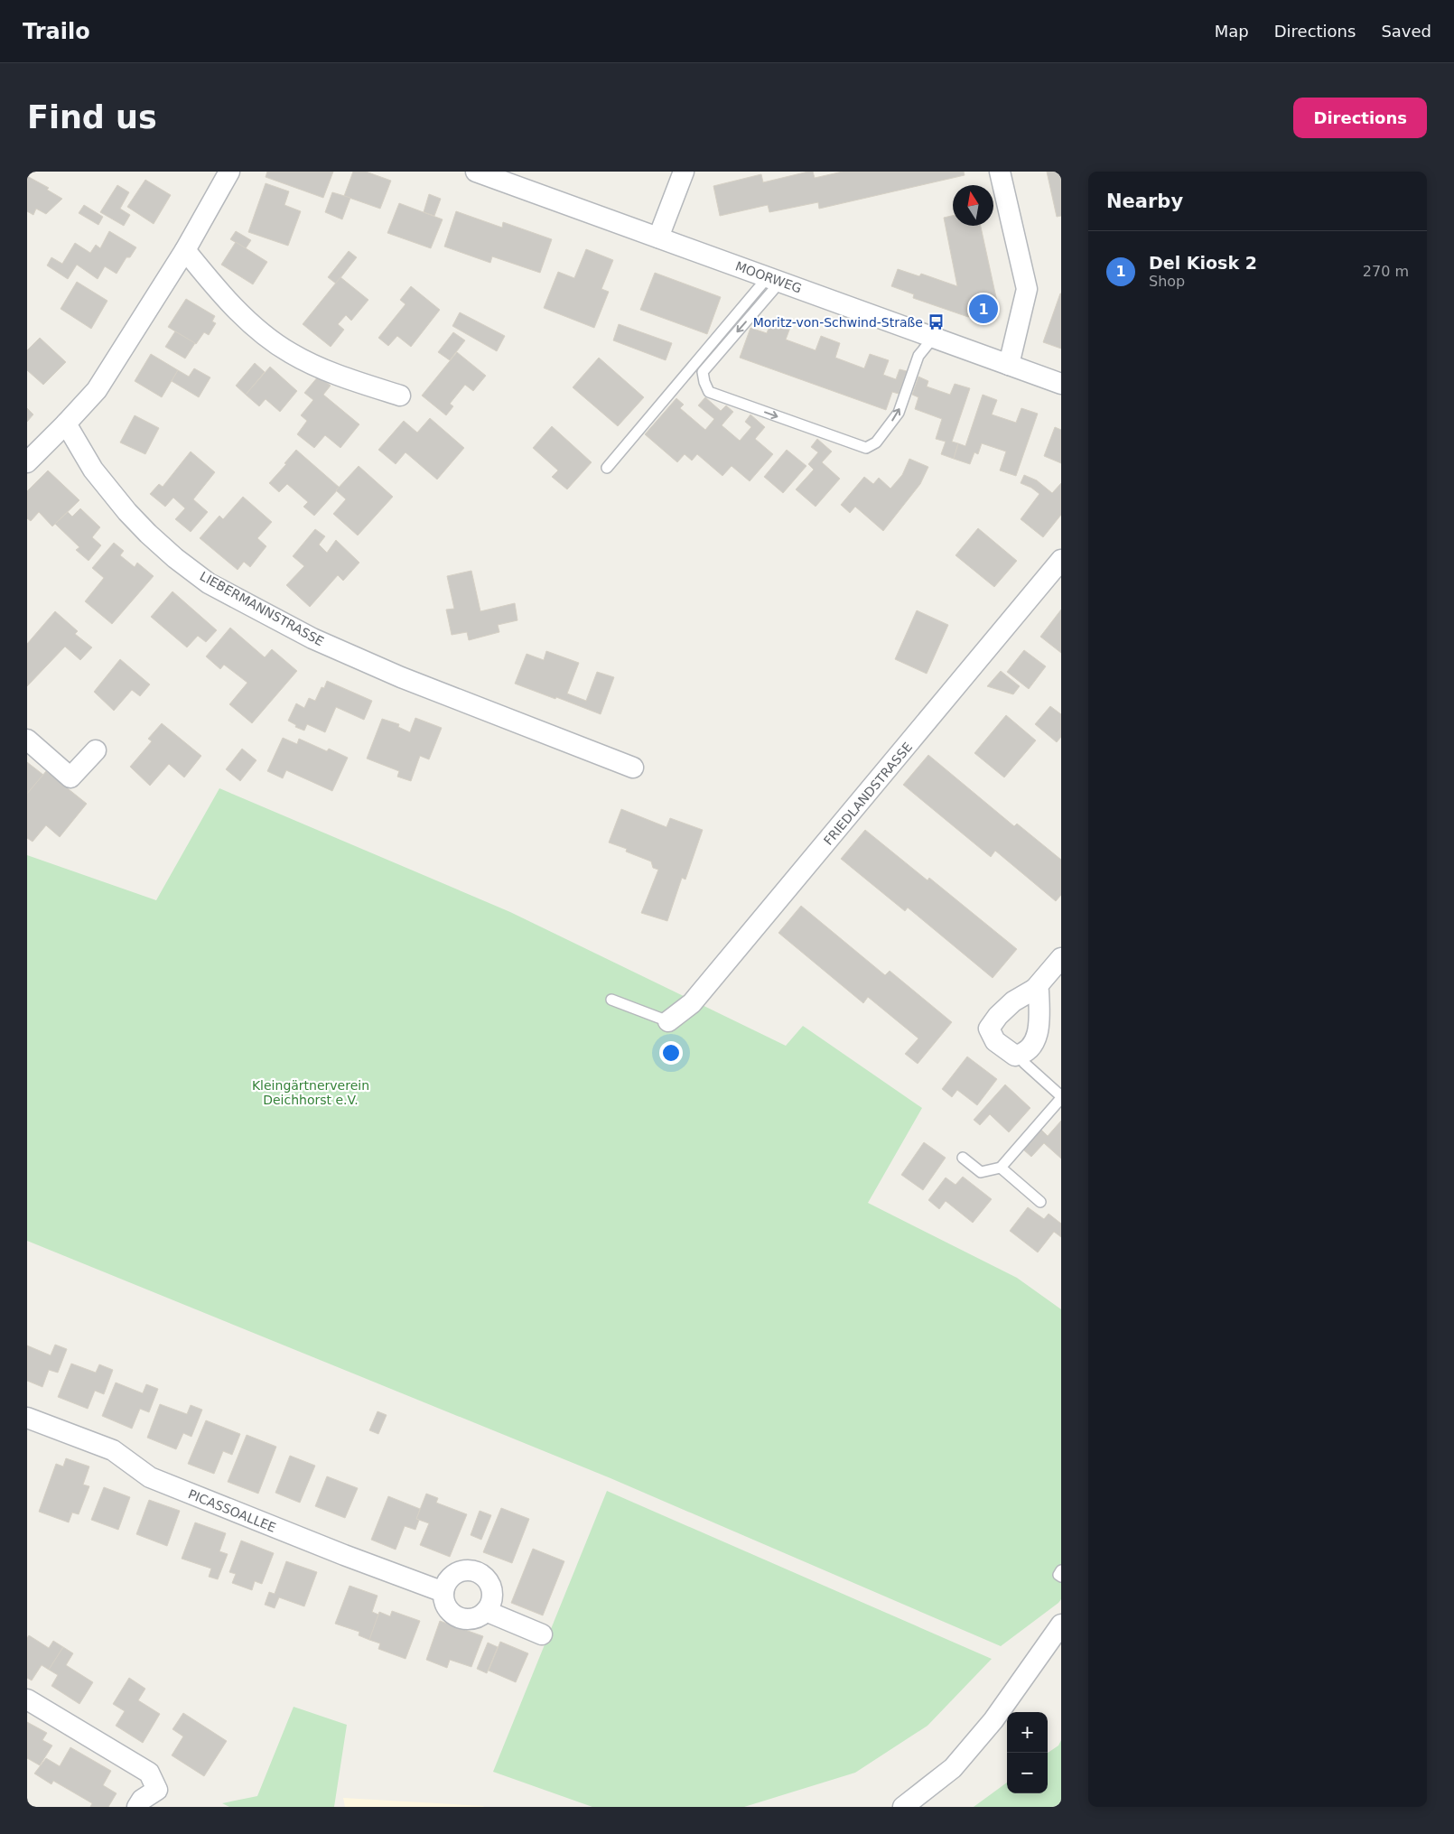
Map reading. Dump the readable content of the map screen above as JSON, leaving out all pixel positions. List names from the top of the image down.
{
  "streets": {
    "street": [
      "MOORWEG",
      "LIEBERMANNSTRASSE",
      "FRIEDLANDSTRASSE",
      "PICASSOALLEE"
    ]
  },
  "parks": ["Kleingärtnerverein Deichhorst e.V."],
  "places": {
    "bus stop": ["Moritz-von-Schwind-Straße"]
  },
  "north": "top",
  "page": {
    "header": "Trailo",
    "nav": ["Map", "Directions", "Saved"],
    "buttons": "Directions",
    "title": "Find us",
    "heading": "Nearby",
    "list": [
      {
        "mark": "1",
        "name": "Del Kiosk 2",
        "note": "Shop",
        "value": "270 m"
      }
    ],
    "pins": "1",
    "map_buttons": ["+", "−"]
  }
}
